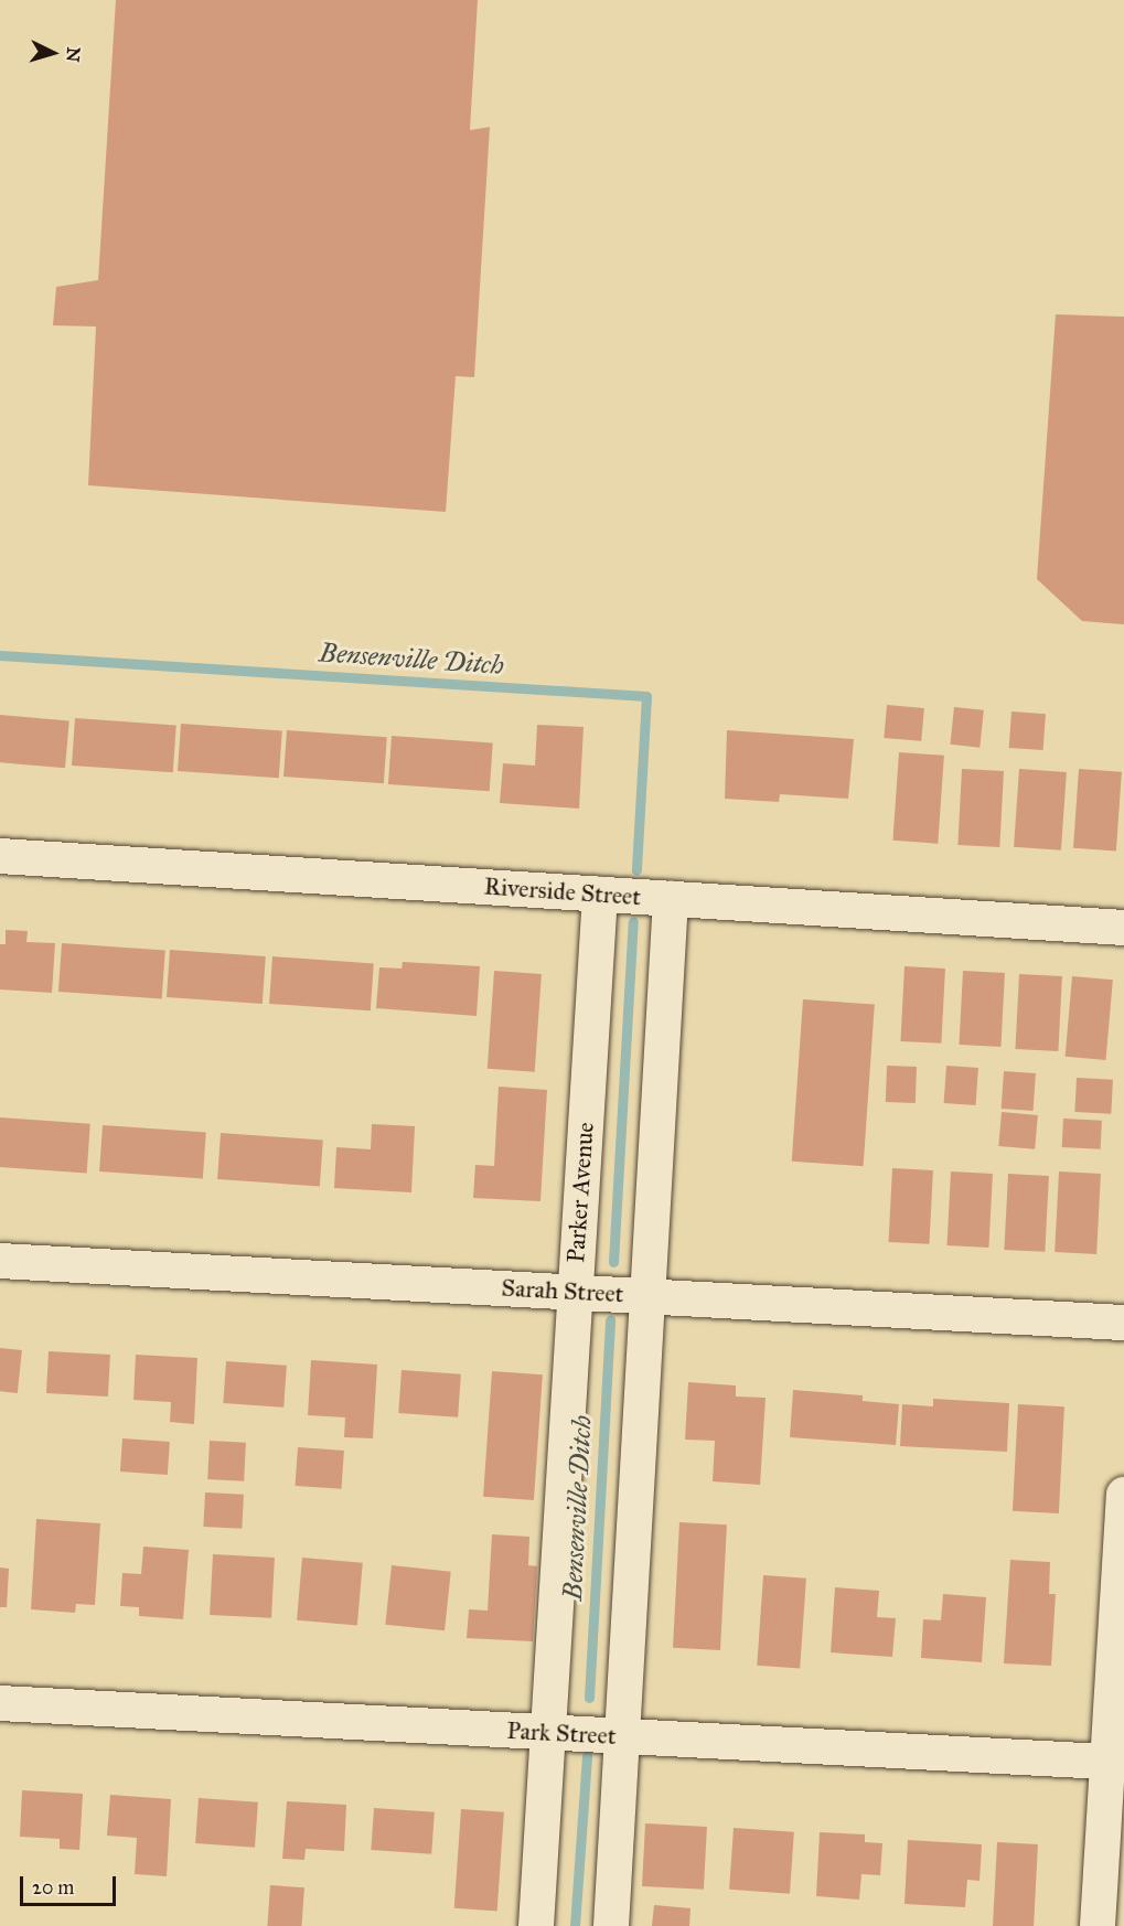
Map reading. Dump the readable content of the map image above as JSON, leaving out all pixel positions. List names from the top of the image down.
{
  "streets": {
    "street": [
      "Riverside Street",
      "Parker Avenue",
      "Sarah Street",
      "Park Street"
    ]
  },
  "crossings": [
    ["Riverside Street", "Parker Avenue"],
    ["Parker Avenue", "Sarah Street"],
    ["Parker Avenue", "Park Street"]
  ],
  "water": ["Bensenville Ditch"],
  "scale_bar": "20 m",
  "north": "right"
}
